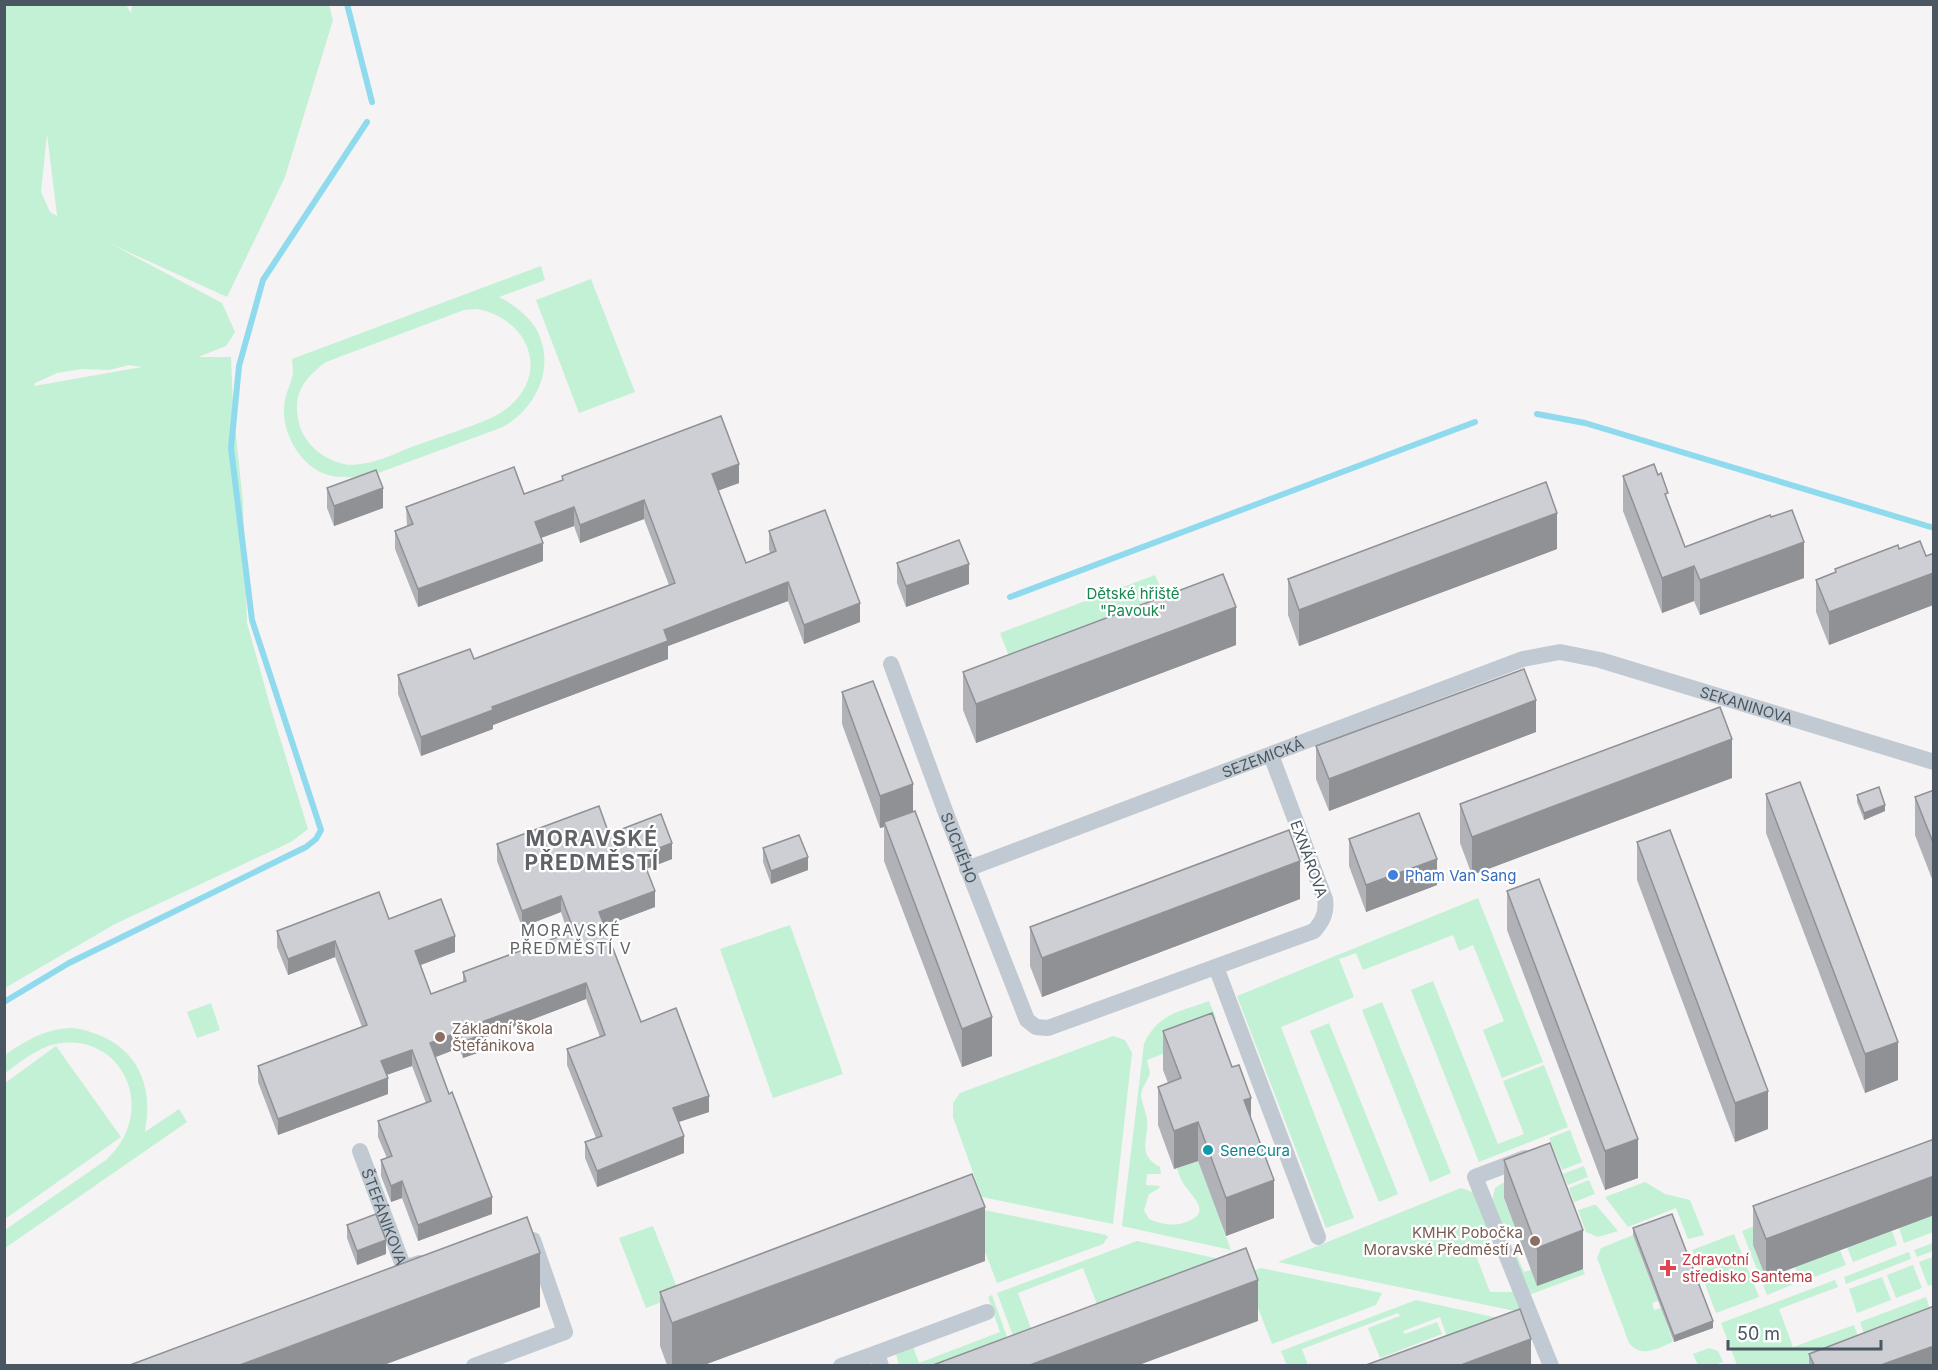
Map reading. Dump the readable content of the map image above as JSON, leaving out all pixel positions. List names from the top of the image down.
{
  "streets": {
    "street": [
      "SEKANINOVA",
      "SEZEMICKÁ",
      "SUCHÉHO",
      "EXNÁROVA",
      "ŠTEFÁNIKOVA"
    ]
  },
  "crossings": [
    ["SEKANINOVA", "SEZEMICKÁ"],
    ["SEZEMICKÁ", "SUCHÉHO"],
    ["SEZEMICKÁ", "EXNÁROVA"],
    ["SUCHÉHO", "EXNÁROVA"]
  ],
  "districts": ["MORAVSKÉ PŘEDMĚSTÍ", "MORAVSKÉ PŘEDMĚSTÍ V"],
  "parks": ["Dětské hřiště \"Pavouk\""],
  "places": {
    "other": [
      "Pham Van Sang",
      "Základní škola Štefánikova",
      "SeneCura",
      "KMHK Pobočka Moravské Předměstí A"
    ],
    "health": ["Zdravotní středisko Santema"]
  },
  "scale_bar": "50 m"
}
